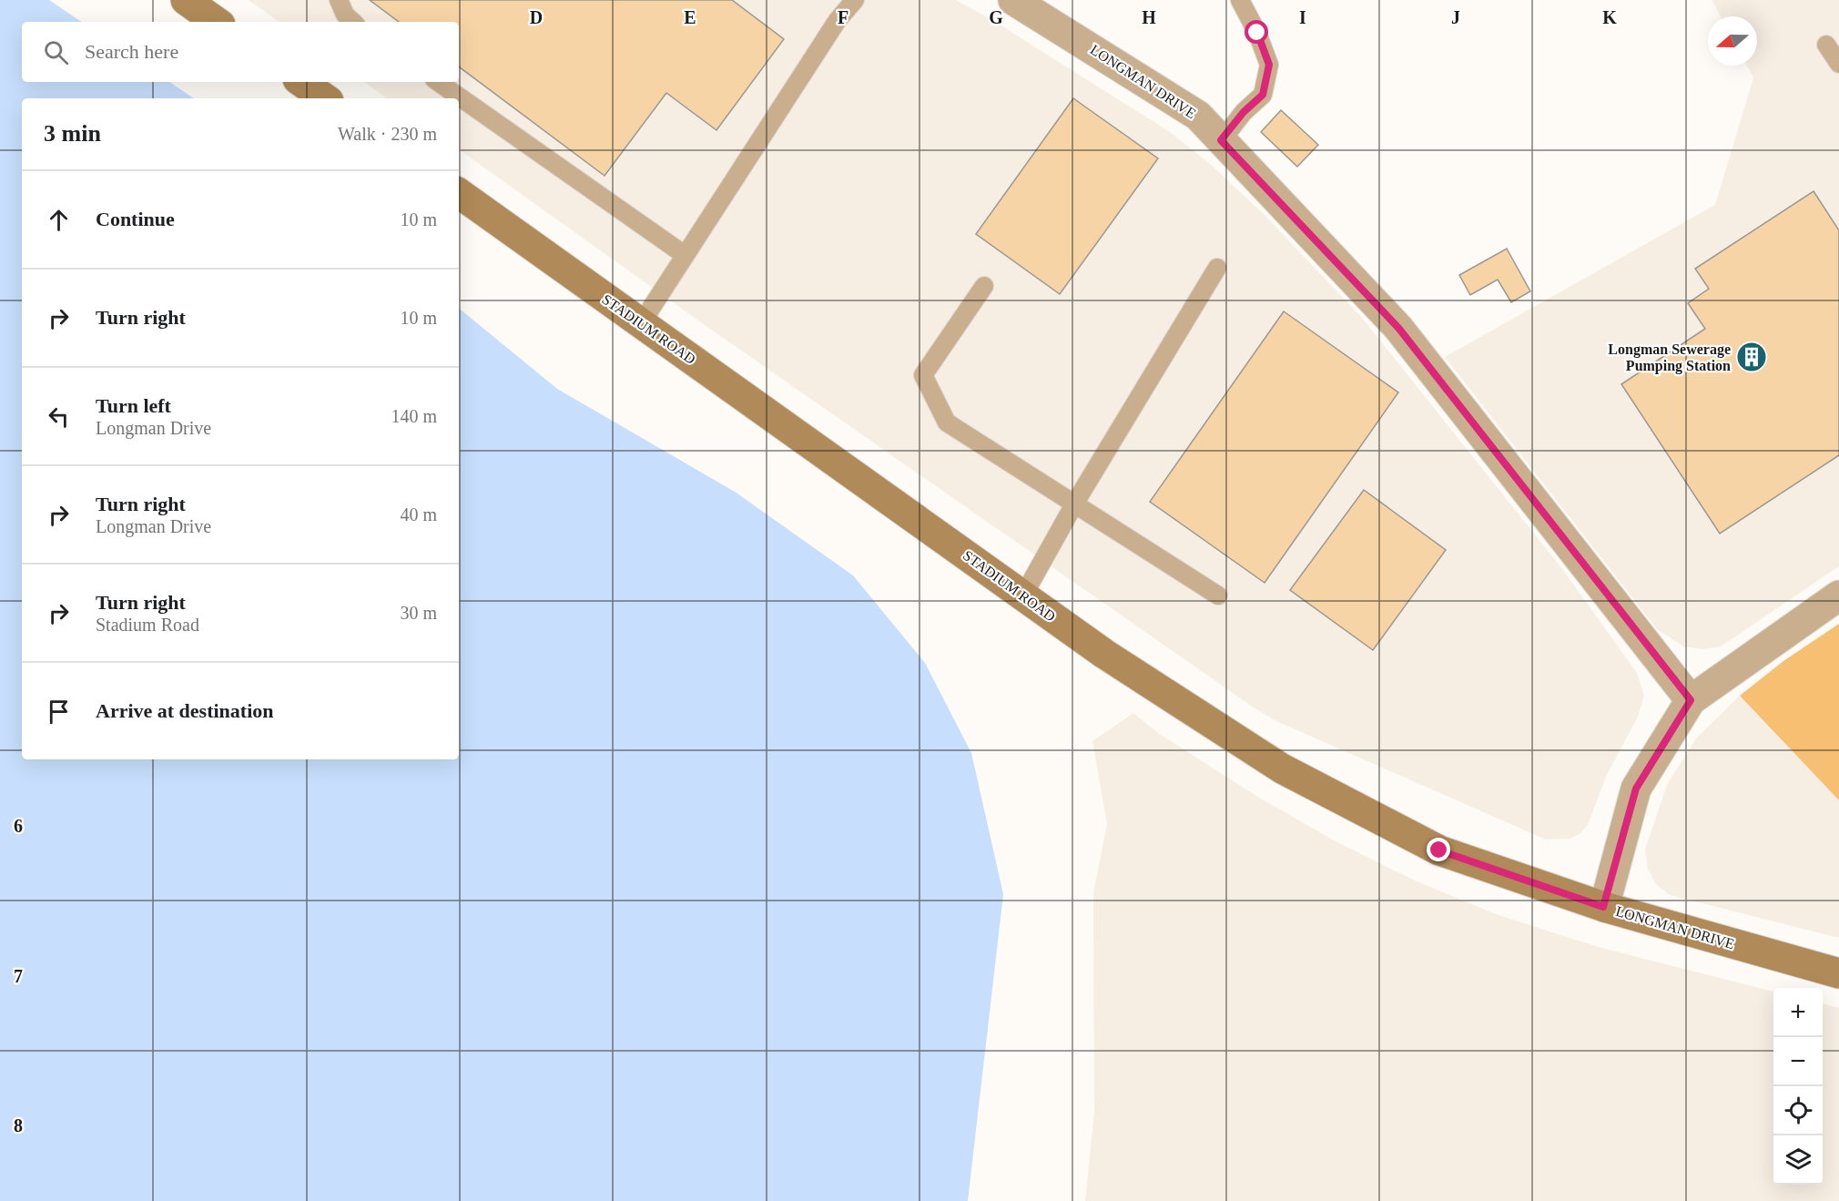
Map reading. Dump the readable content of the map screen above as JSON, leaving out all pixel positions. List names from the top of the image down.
{
  "streets": {
    "street": ["LONGMAN DRIVE", "STADIUM ROAD"]
  },
  "crossings": [
    ["LONGMAN DRIVE", "STADIUM ROAD"]
  ],
  "places": {
    "building": ["Longman Sewerage Pumping Station"]
  },
  "north": "left",
  "page": {
    "search": "Search here",
    "heading": ["3 min", "Walk · 230 m"],
    "list": [
      ["Continue", "10 m"],
      ["Turn right", "10 m"],
      ["Turn left", "Longman Drive", "140 m"],
      ["Turn right", "Longman Drive", "40 m"],
      ["Turn right", "Stadium Road", "30 m"],
      "Arrive at destination"
    ],
    "map_buttons": ["+", "−"]
  },
  "grid": {
    "columns": [
      "D",
      "E",
      "F",
      "G",
      "H",
      "I",
      "J",
      "K"
    ],
    "rows": ["6", "7", "8"]
  }
}
